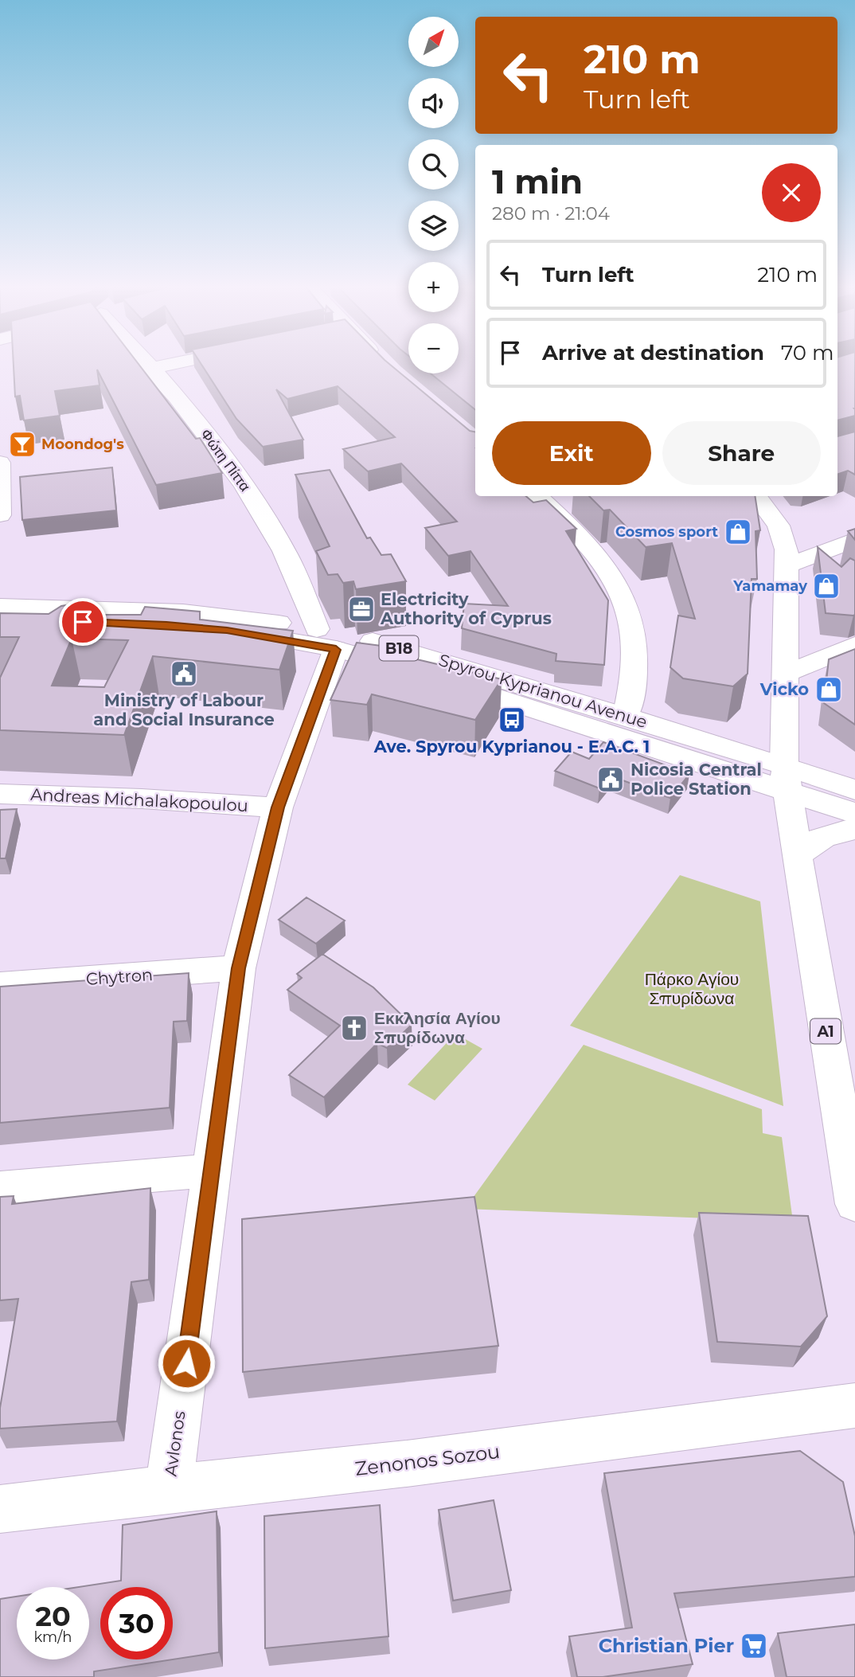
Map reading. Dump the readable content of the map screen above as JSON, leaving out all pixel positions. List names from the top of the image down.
{
  "streets": {
    "street": [
      "Φώτη Πίττα",
      "B18",
      "Spyrou Kyprianou Avenue",
      "Andreas Michalakopoulou",
      "Chytron",
      "A1",
      "Avlonos",
      "Zenonos Sozou"
    ]
  },
  "crossings": [
    ["Φώτη Πίττα", "Spyrou Kyprianou Avenue"],
    ["Φώτη Πίττα", "Avlonos"],
    ["B18", "Spyrou Kyprianou Avenue"],
    ["B18", "A1"],
    ["Spyrou Kyprianou Avenue", "A1"],
    ["Spyrou Kyprianou Avenue", "Avlonos"],
    ["Andreas Michalakopoulou", "Avlonos"],
    ["Chytron", "Avlonos"],
    ["Avlonos", "Zenonos Sozou"]
  ],
  "parks": ["Πάρκο Αγίου Σπυρίδωνα"],
  "places": {
    "bar": ["Moondog's"],
    "shop": ["Cosmos sport", "Yamamay", "Vicko"],
    "office": ["Electricity Authority of Cyprus"],
    "public building": ["Ministry of Labour and Social Insurance", "Nicosia Central Police Station"],
    "bus stop": ["Ave. Spyrou Kyprianou - E.A.C. 1"],
    "church": ["Εκκλησία Αγίου Σπυρίδωνα"],
    "supermarket": ["Christian Pier"]
  },
  "north": "top right",
  "page": {
    "map_buttons": ["+", "−"],
    "turn": ["210 m", "Turn left"],
    "heading": ["1 min", "280 m · 21:04"],
    "list": [
      {
        "name": "Turn left",
        "value": "210 m"
      },
      {
        "name": "Arrive at destination",
        "value": "70 m"
      }
    ],
    "buttons": ["Exit", "Share"],
    "speed": "20 km/h",
    "limit": "30"
  }
}
